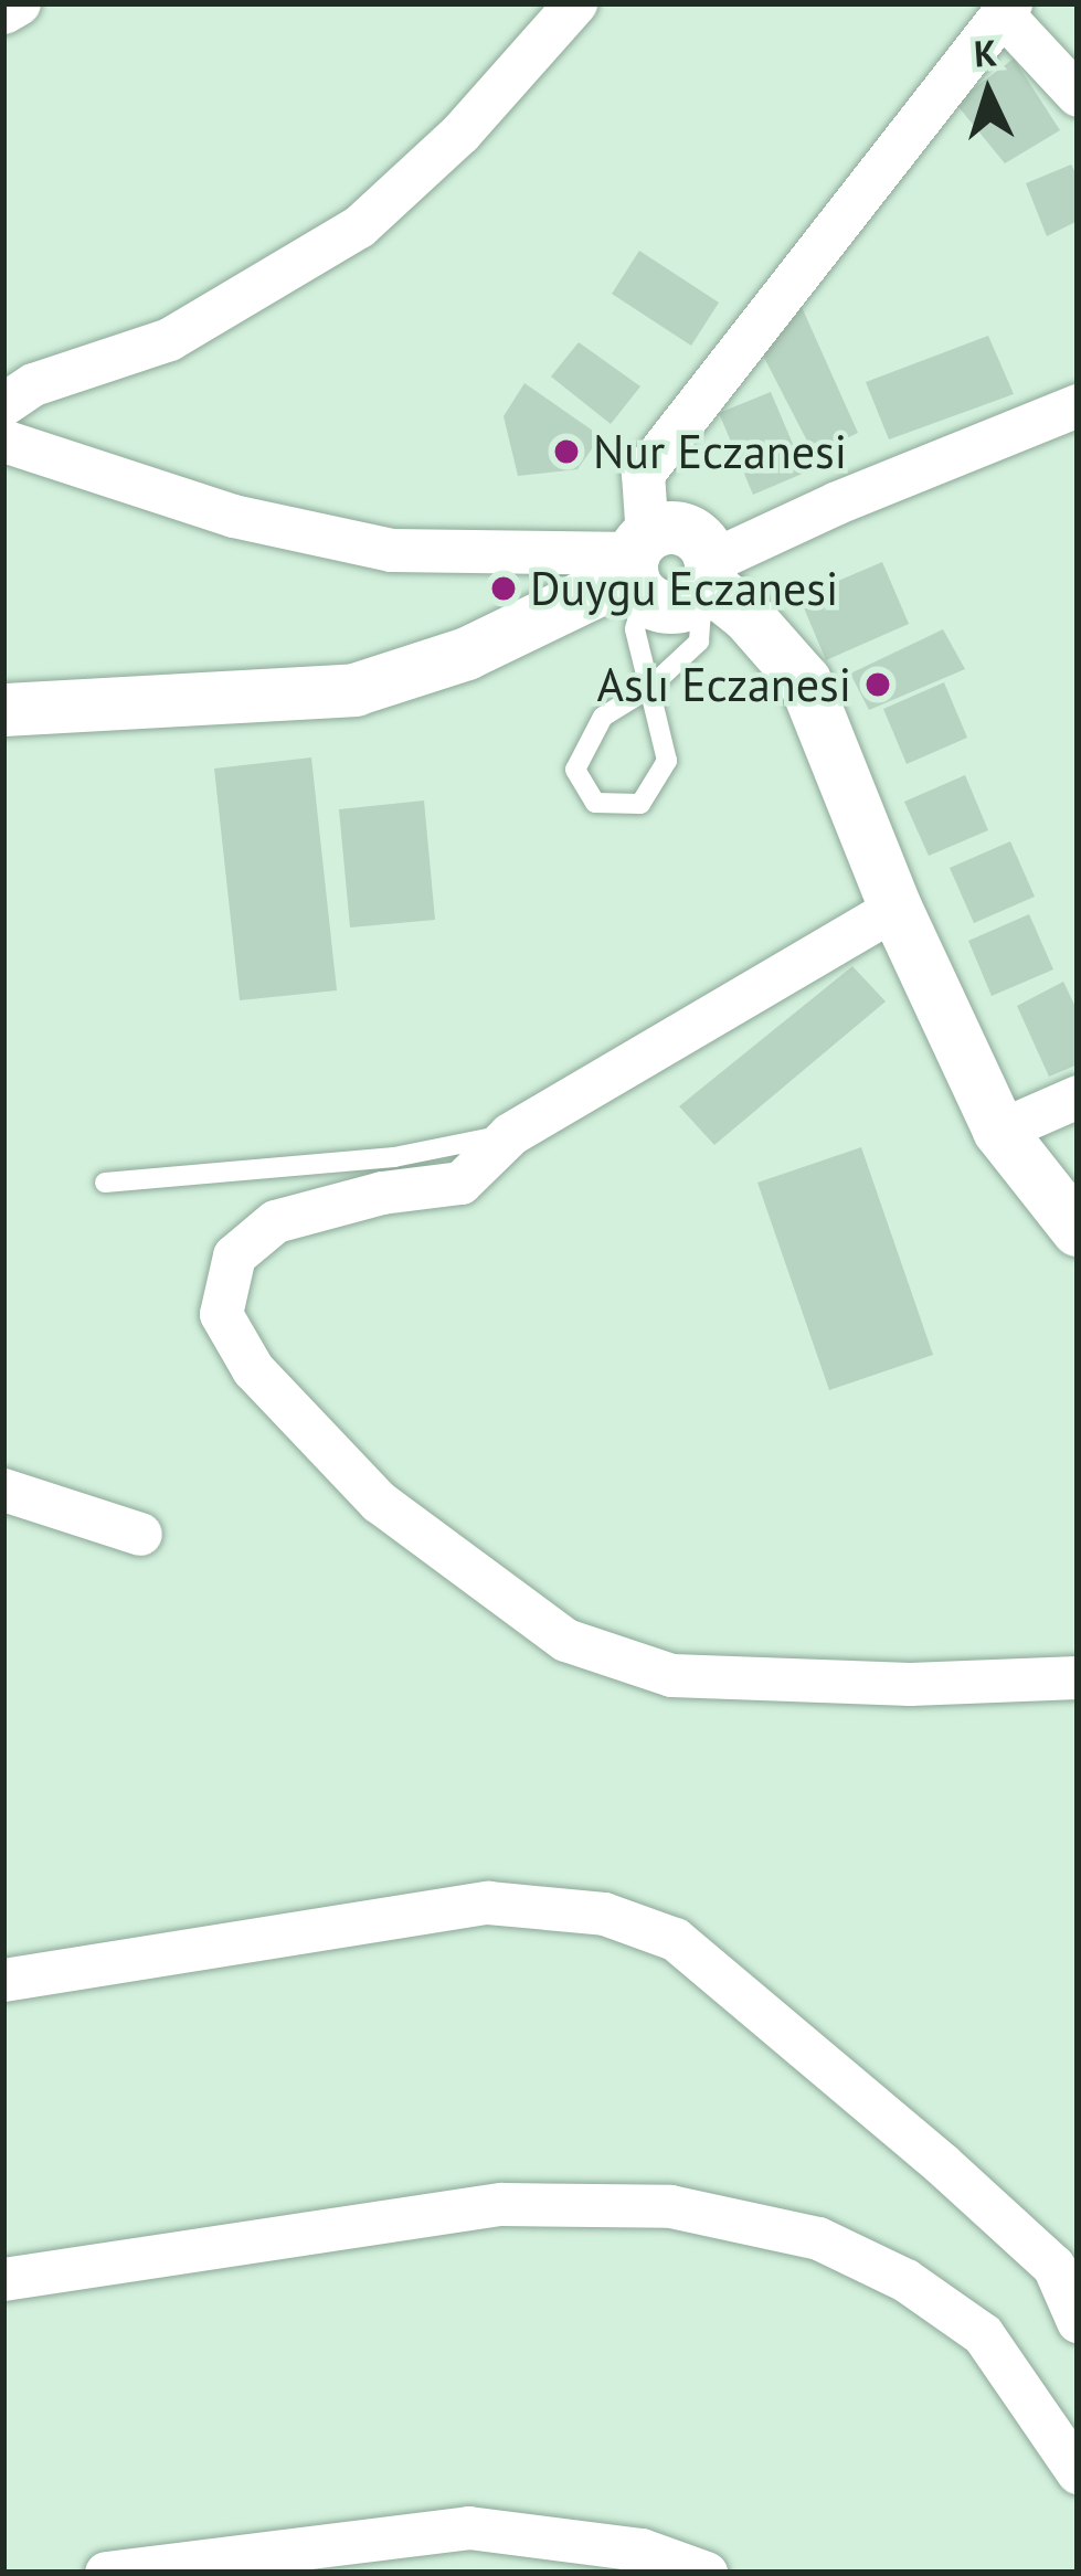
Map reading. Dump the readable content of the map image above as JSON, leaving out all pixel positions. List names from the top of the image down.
{
  "places": ["Nur Eczanesi", "Duygu Eczanesi", "Aslı Eczanesi"],
  "north": "top"
}
